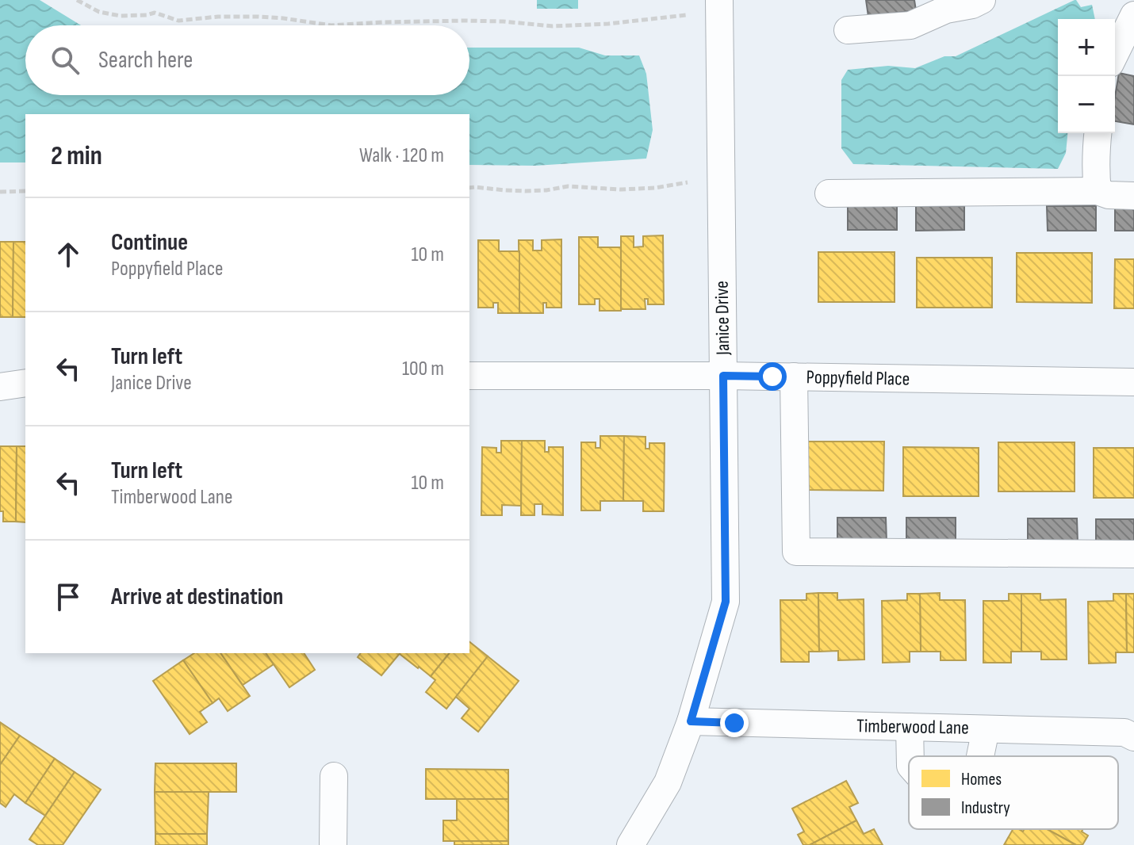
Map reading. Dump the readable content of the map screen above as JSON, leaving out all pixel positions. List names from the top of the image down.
{
  "streets": {
    "street": ["Janice Drive", "Poppyfield Place", "Timberwood Lane"]
  },
  "crossings": [
    ["Janice Drive", "Poppyfield Place"],
    ["Janice Drive", "Timberwood Lane"]
  ],
  "legend": ["Homes", "Industry"],
  "page": {
    "map_buttons": ["+", "−"],
    "search": "Search here",
    "heading": ["2 min", "Walk · 120 m"],
    "list": [
      ["Continue", "Poppyfield Place", "10 m"],
      ["Turn left", "Janice Drive", "100 m"],
      ["Turn left", "Timberwood Lane", "10 m"],
      "Arrive at destination"
    ]
  }
}
